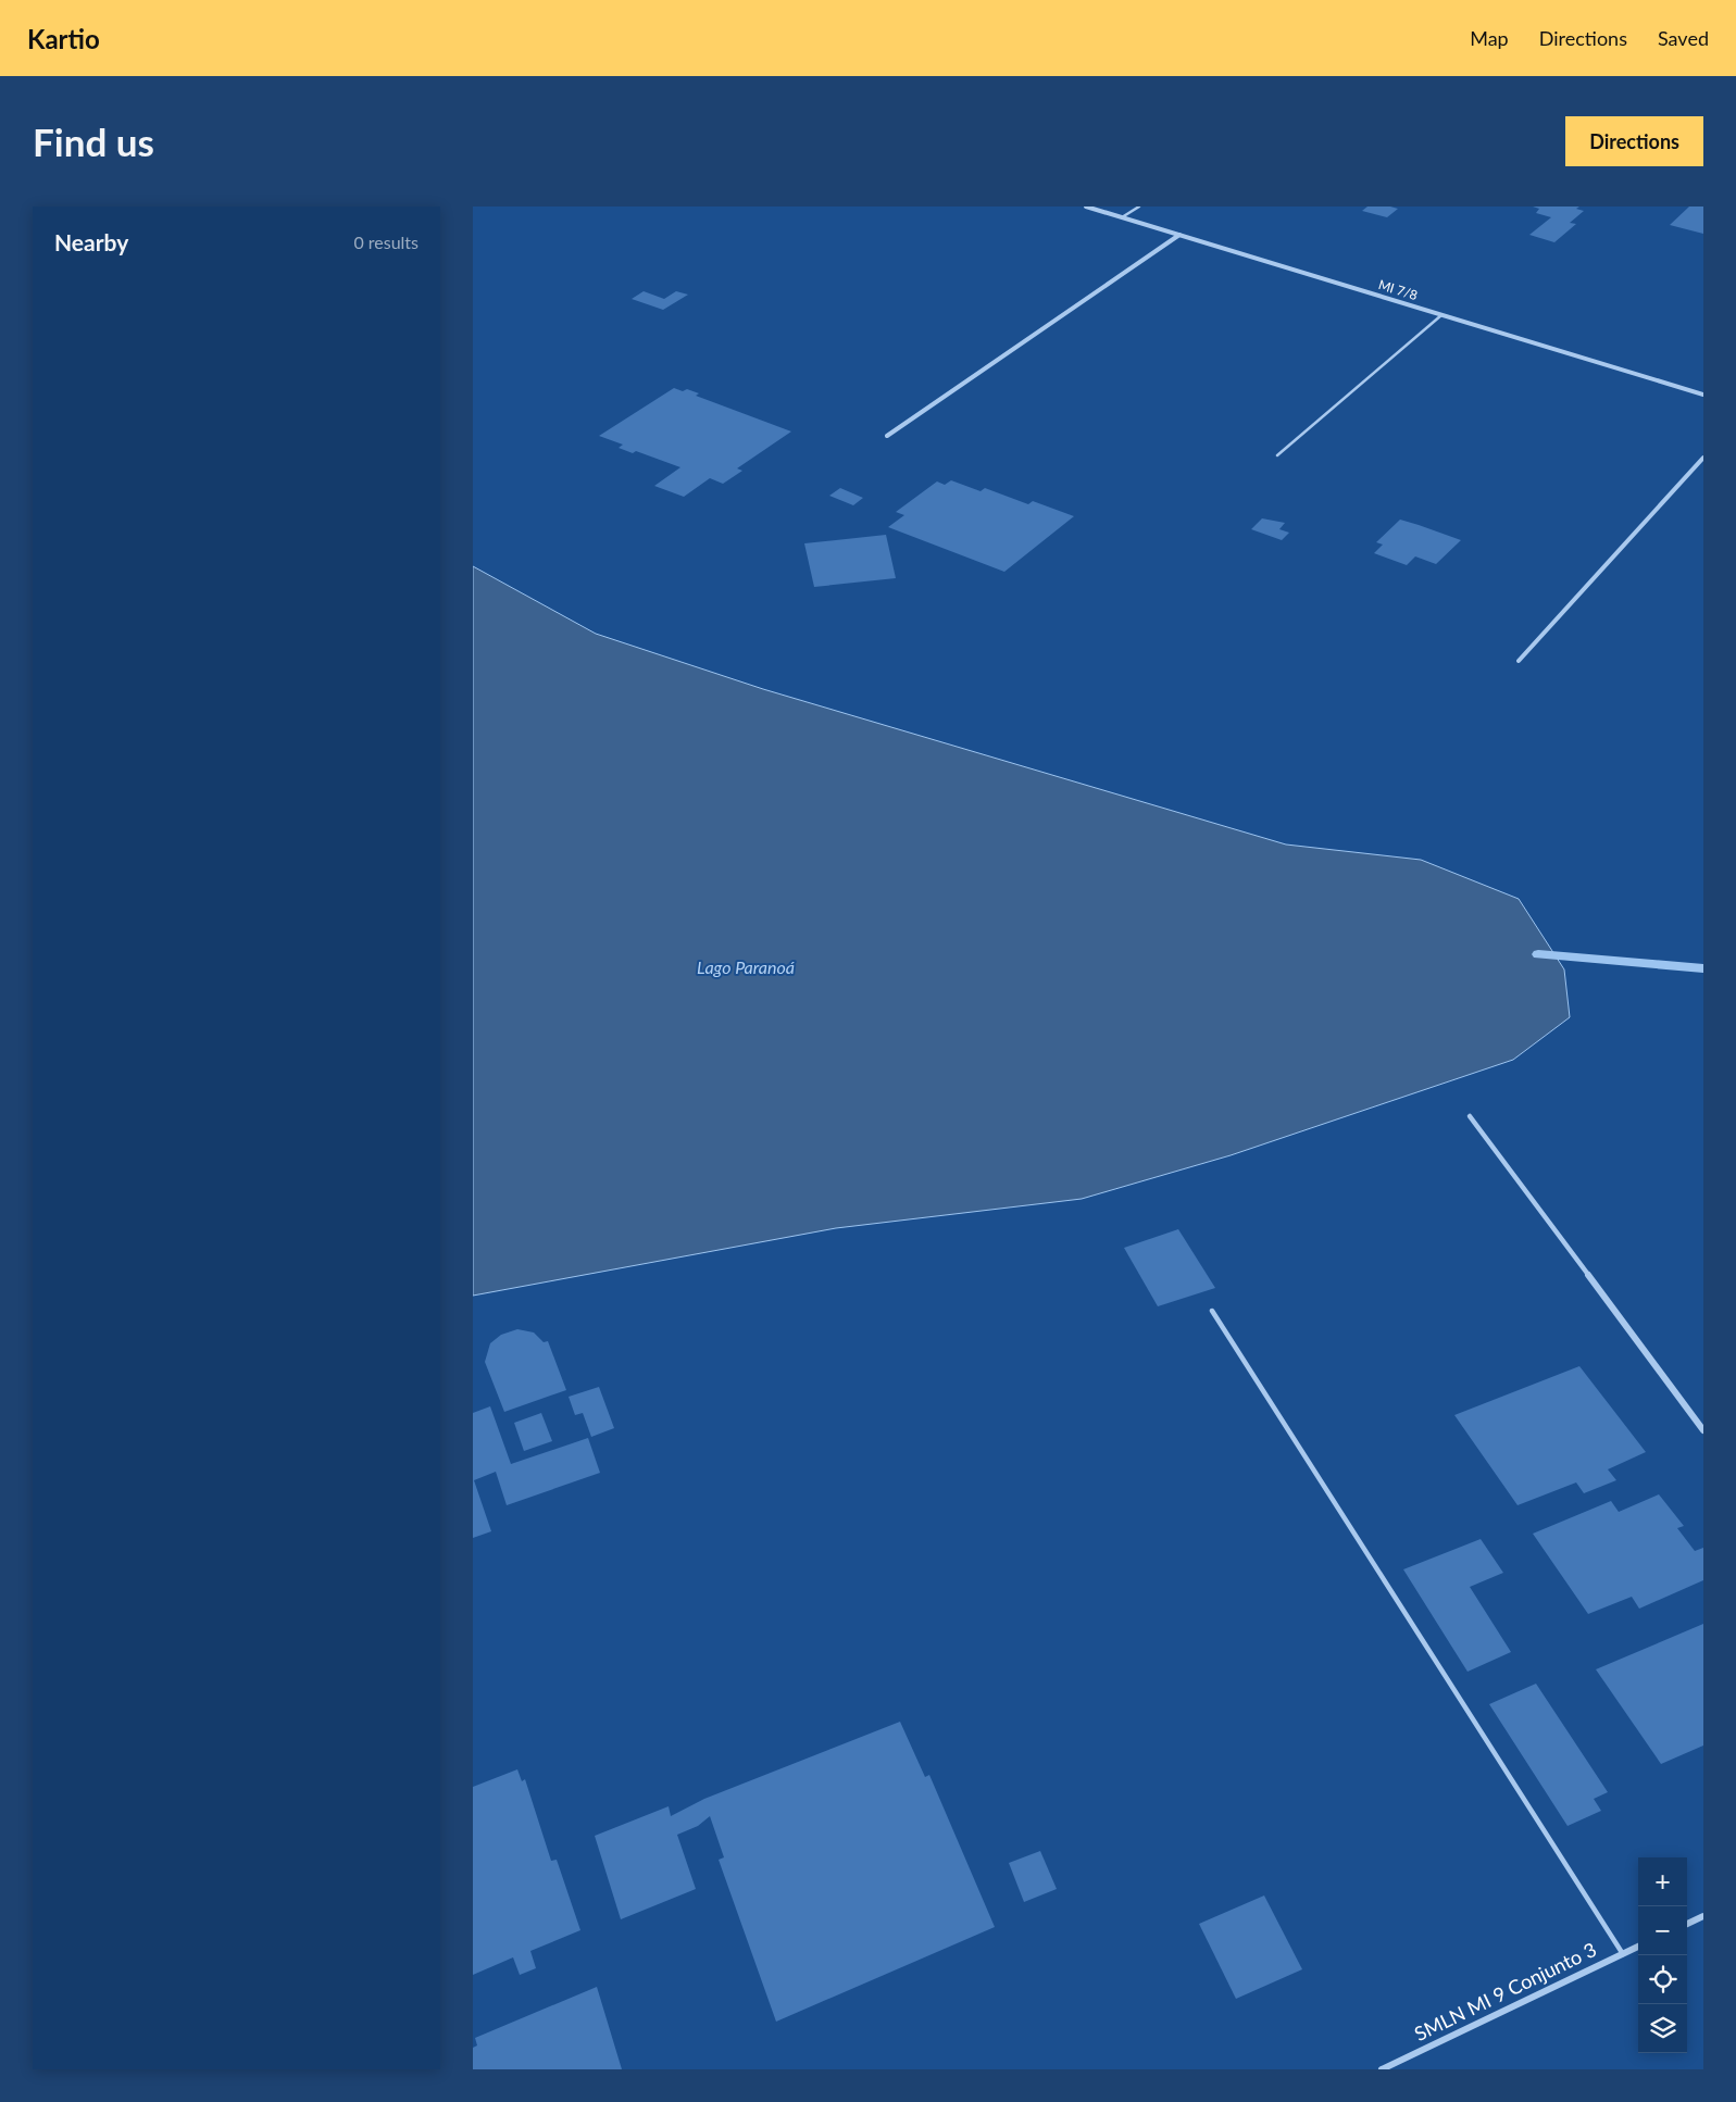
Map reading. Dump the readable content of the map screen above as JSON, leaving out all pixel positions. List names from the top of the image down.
{
  "streets": {
    "street": ["MI 7/8", "SMLN MI 9 Conjunto 3"]
  },
  "water": ["Lago Paranoá"],
  "page": {
    "header": "Kartio",
    "nav": ["Map", "Directions", "Saved"],
    "buttons": "Directions",
    "title": "Find us",
    "heading": ["Nearby", "0 results"],
    "map_buttons": ["+", "−"]
  }
}
